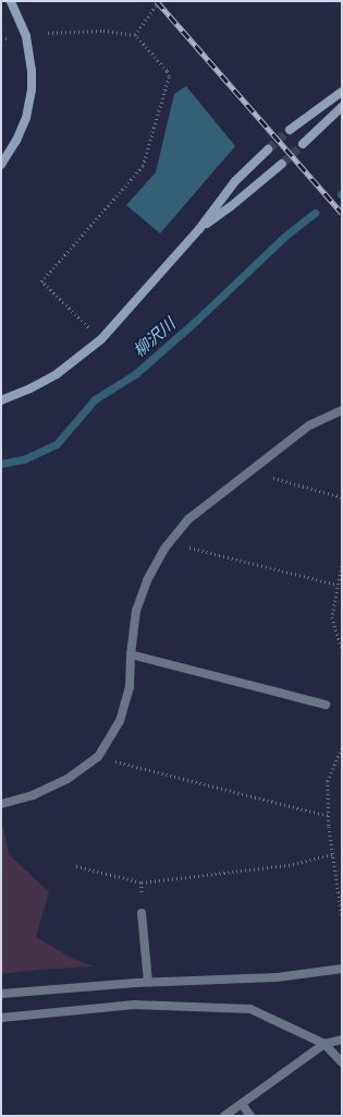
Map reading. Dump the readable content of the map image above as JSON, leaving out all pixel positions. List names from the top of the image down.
{
  "water": ["柳沢川"]
}
